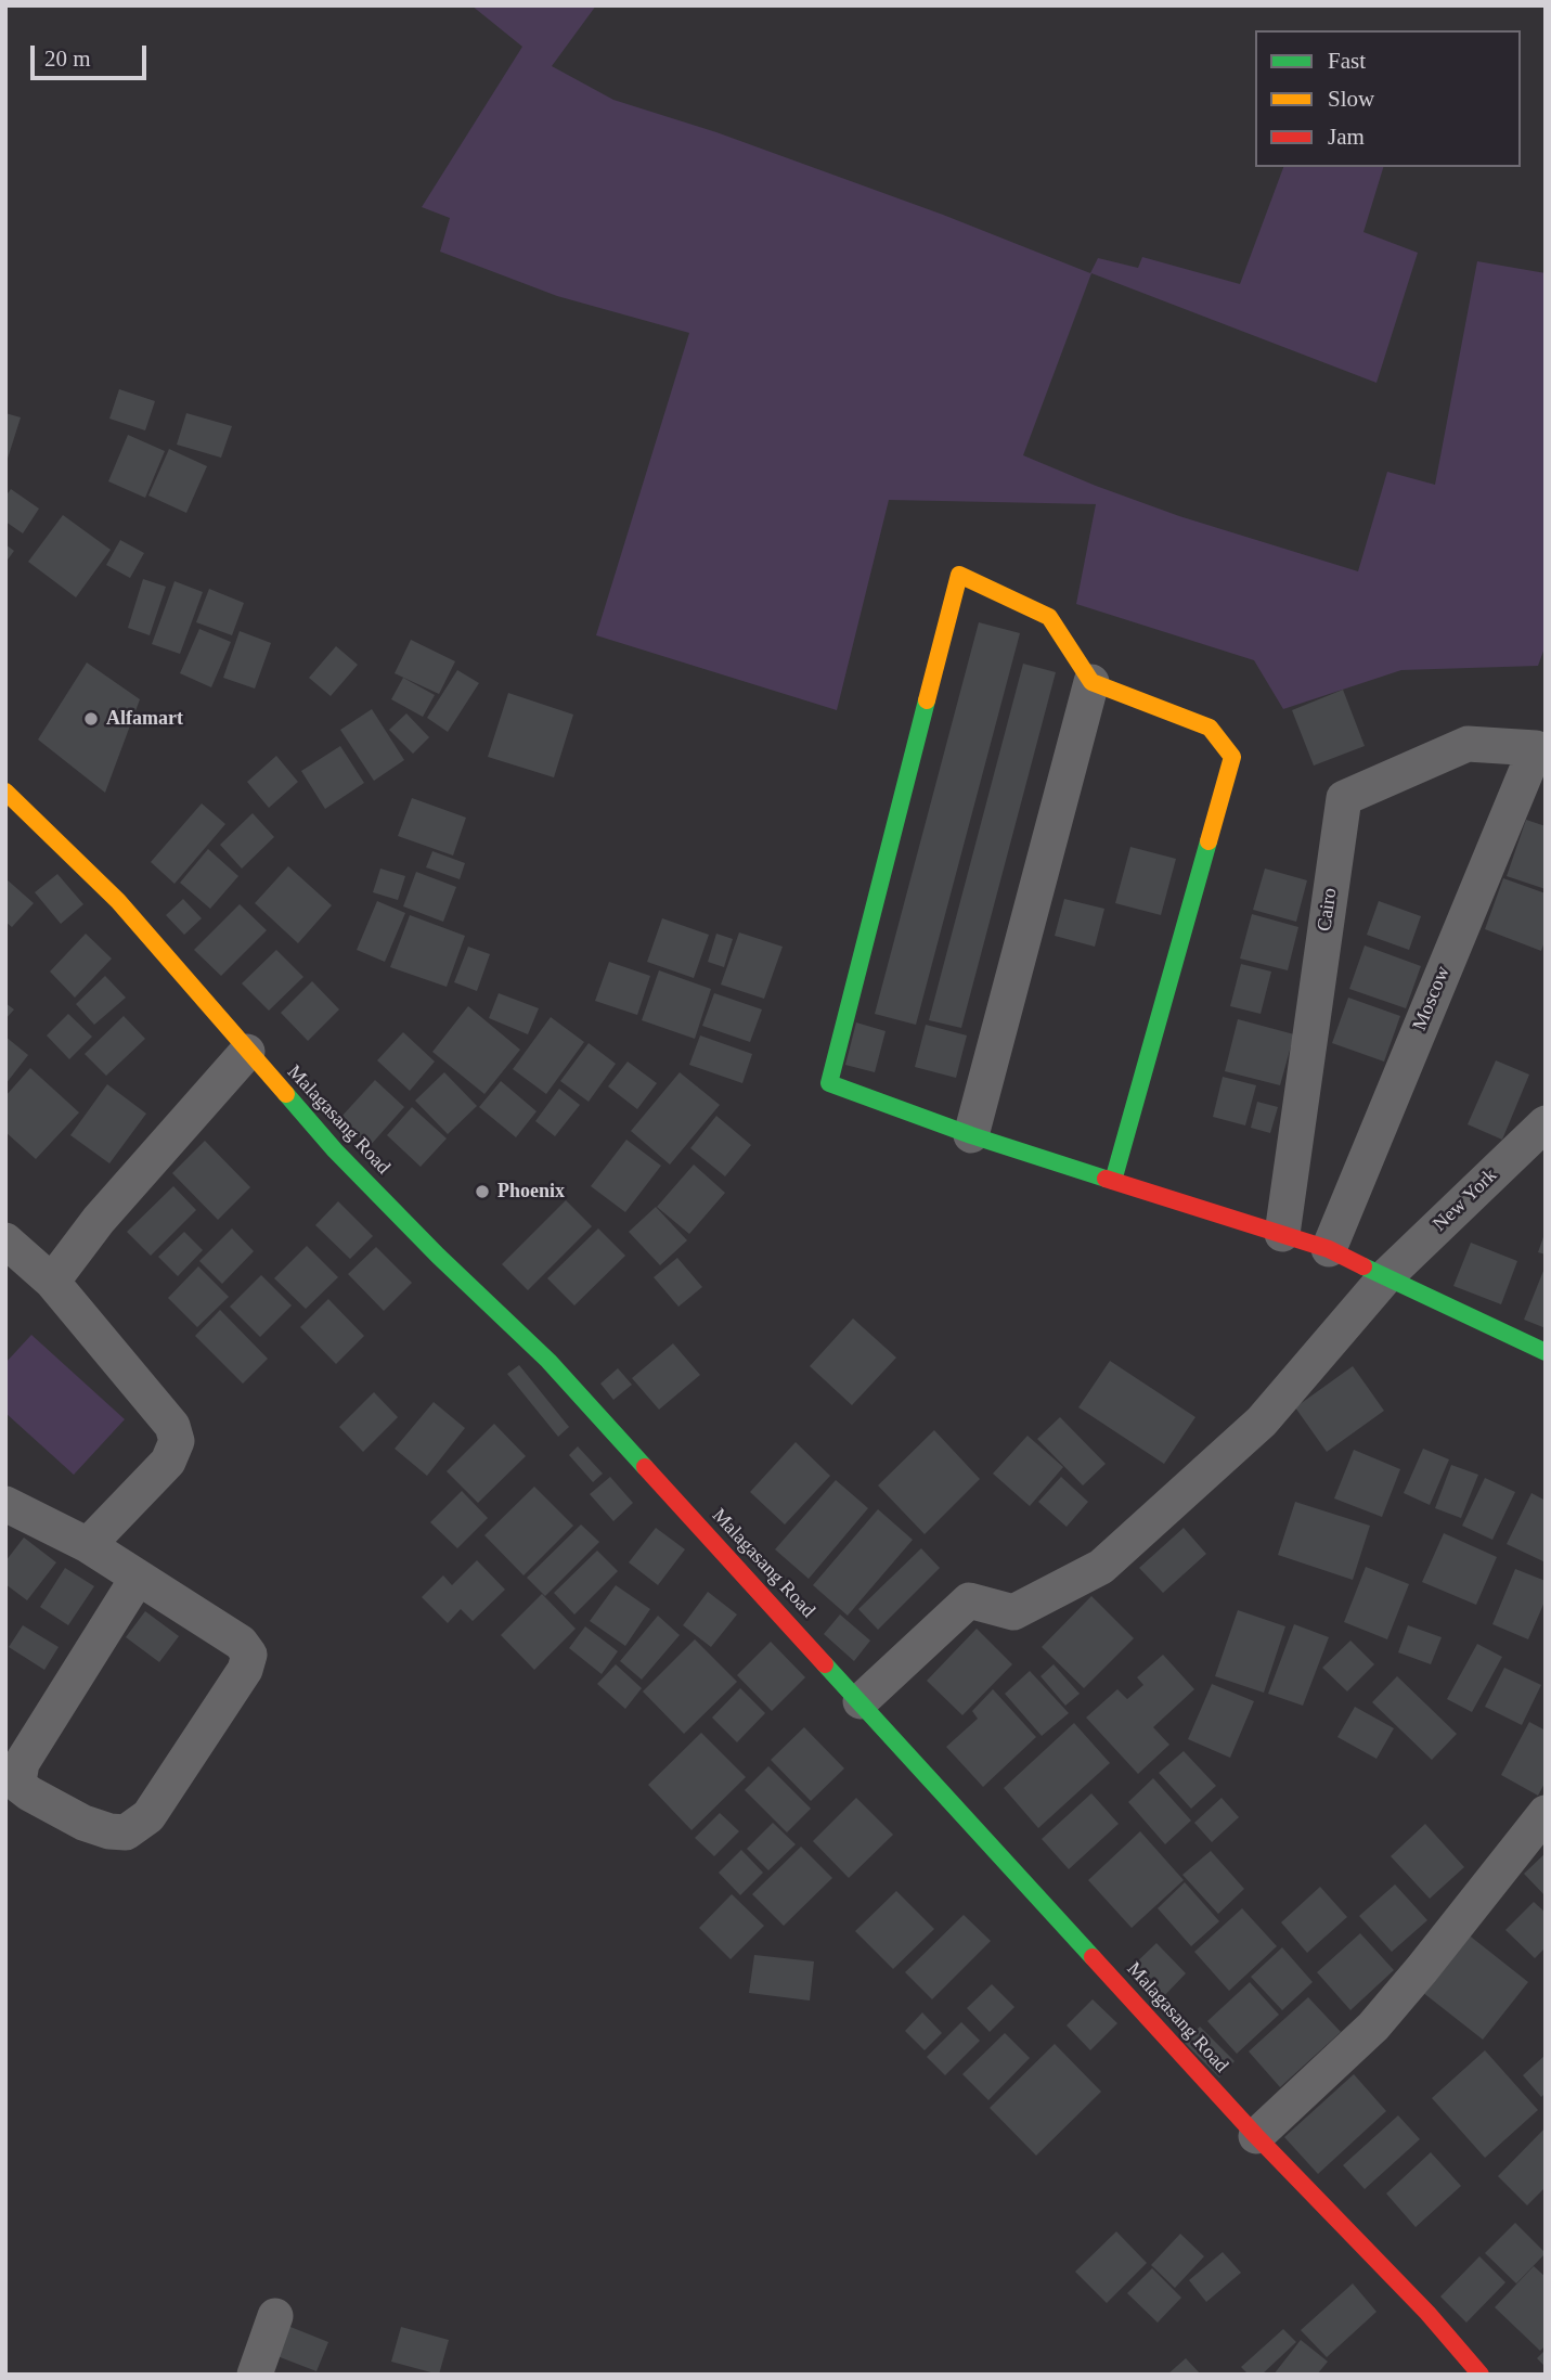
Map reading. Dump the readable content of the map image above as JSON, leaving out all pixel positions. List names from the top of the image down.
{
  "streets": {
    "main road": ["Malagasang Road"],
    "street": ["Cairo", "Moscow", "New York"]
  },
  "crossings": [
    ["Cairo", "Moscow"],
    ["Malagasang Road", "New York"]
  ],
  "places": ["Alfamart", "Phoenix"],
  "legend": ["Fast", "Slow", "Jam"],
  "scale_bar": "20 m"
}
